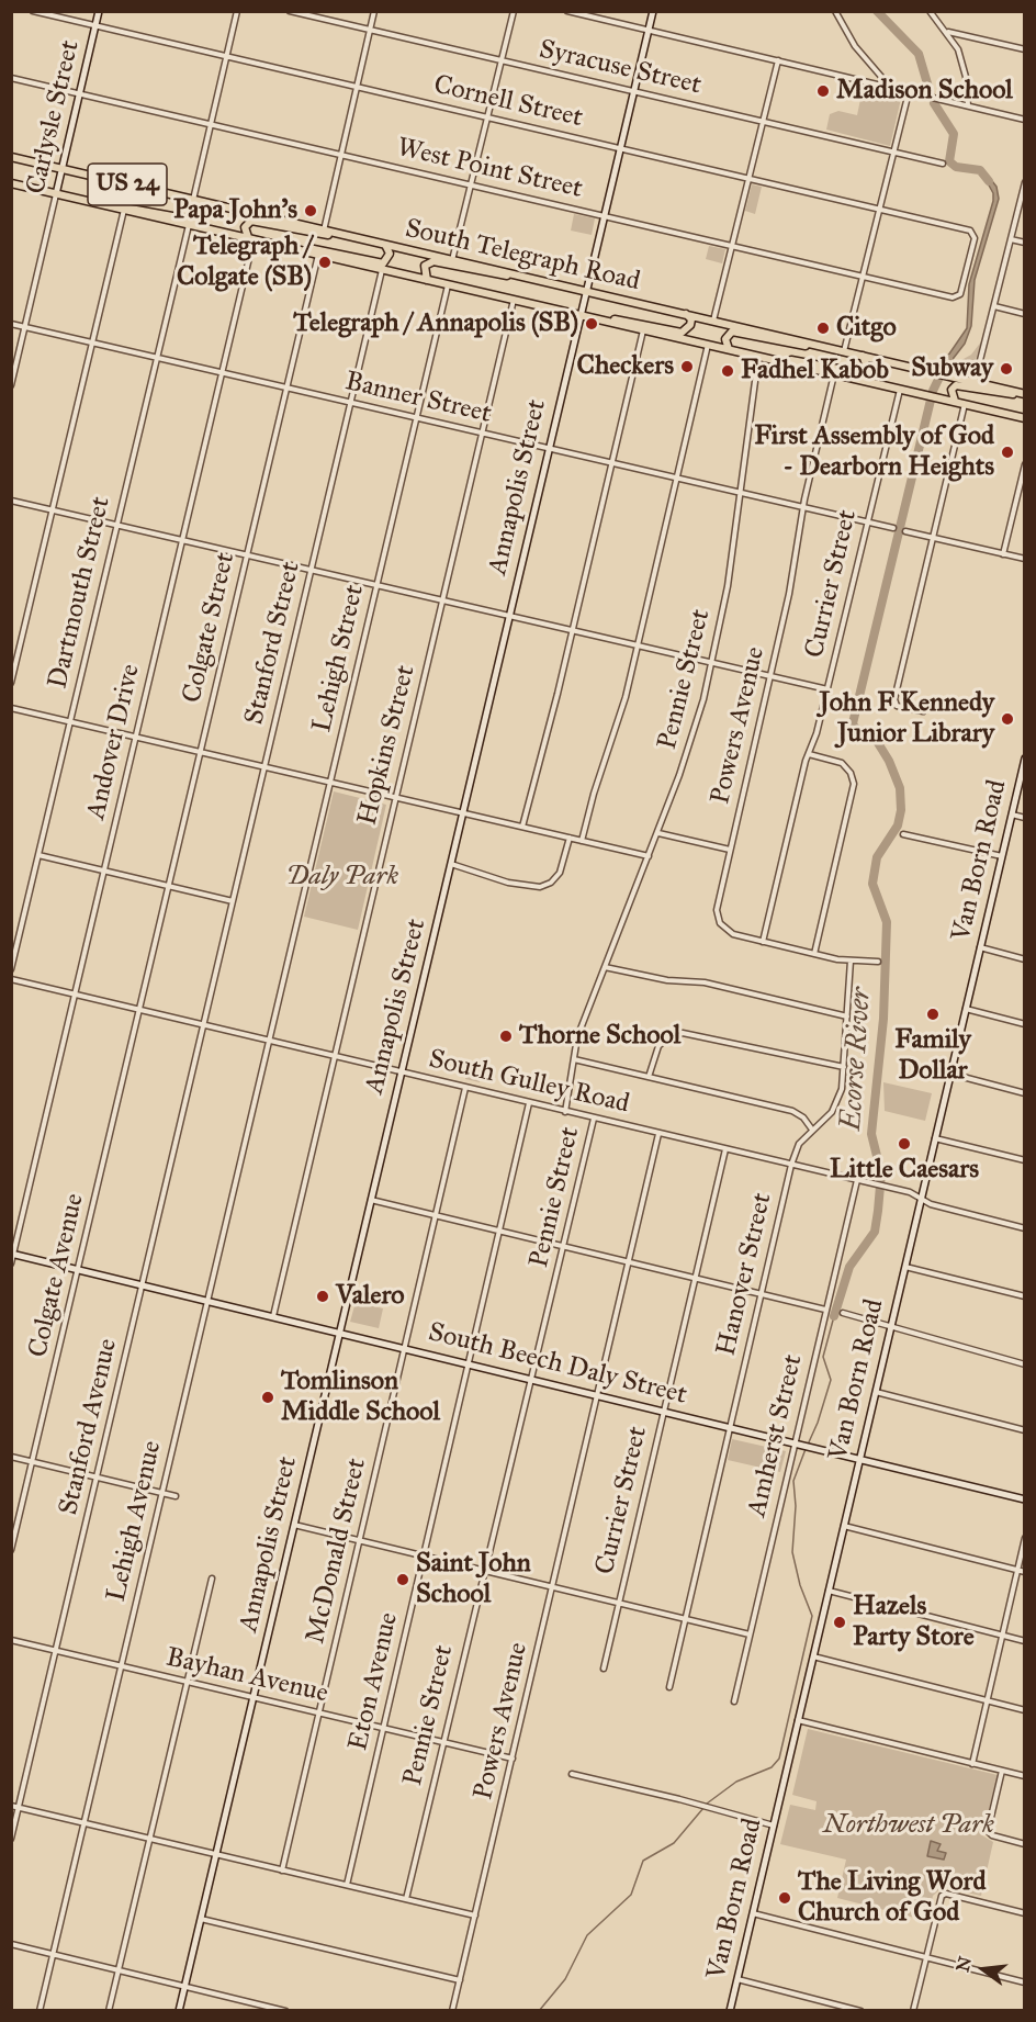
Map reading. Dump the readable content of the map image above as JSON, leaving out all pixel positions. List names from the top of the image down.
{
  "streets": {
    "main road": ["US 24", "South Telegraph Road"],
    "street": [
      "Syracuse Street",
      "Cornell Street",
      "Carlysle Street",
      "West Point Street",
      "Banner Street",
      "Annapolis Street",
      "Currier Street",
      "Dartmouth Street",
      "Colgate Street",
      "Stanford Street",
      "Lehigh Street",
      "Pennie Street",
      "Powers Avenue",
      "Andover Drive",
      "Hopkins Street",
      "Van Born Road",
      "South Gulley Road",
      "Hanover Street",
      "Colgate Avenue",
      "South Beech Daly Street",
      "Stanford Avenue",
      "Amherst Street",
      "Lehigh Avenue",
      "McDonald Street",
      "Bayhan Avenue",
      "Eton Avenue"
    ]
  },
  "crossings": [
    ["Syracuse Street", "Annapolis Street"],
    ["Cornell Street", "Carlysle Street"],
    ["Cornell Street", "West Point Street"],
    ["Cornell Street", "Annapolis Street"],
    ["Carlysle Street", "West Point Street"],
    ["Carlysle Street", "South Telegraph Road"],
    ["Carlysle Street", "Banner Street"],
    ["West Point Street", "Annapolis Street"],
    ["South Telegraph Road", "Annapolis Street"],
    ["South Telegraph Road", "Currier Street"],
    ["South Telegraph Road", "Dartmouth Street"],
    ["South Telegraph Road", "Colgate Street"],
    ["South Telegraph Road", "Stanford Street"],
    ["South Telegraph Road", "Lehigh Street"],
    ["South Telegraph Road", "Pennie Street"],
    ["South Telegraph Road", "Powers Avenue"],
    ["South Telegraph Road", "Andover Drive"],
    ["South Telegraph Road", "Hopkins Street"],
    ["Banner Street", "Annapolis Street"],
    ["Banner Street", "Currier Street"],
    ["Banner Street", "Dartmouth Street"],
    ["Banner Street", "Colgate Street"],
    ["Banner Street", "Stanford Street"],
    ["Banner Street", "Lehigh Street"],
    ["Banner Street", "Pennie Street"],
    ["Banner Street", "Powers Avenue"],
    ["Banner Street", "Andover Drive"],
    ["Banner Street", "Hopkins Street"],
    ["Annapolis Street", "South Gulley Road"],
    ["Annapolis Street", "South Beech Daly Street"],
    ["Annapolis Street", "Bayhan Avenue"],
    ["Currier Street", "Powers Avenue"],
    ["Currier Street", "South Gulley Road"],
    ["Currier Street", "South Beech Daly Street"],
    ["Colgate Street", "South Gulley Road"],
    ["Colgate Street", "Colgate Avenue"],
    ["Stanford Street", "South Gulley Road"],
    ["Stanford Street", "Stanford Avenue"],
    ["Lehigh Street", "South Gulley Road"],
    ["Lehigh Street", "Lehigh Avenue"],
    ["Pennie Street", "South Gulley Road"],
    ["Pennie Street", "South Beech Daly Street"],
    ["Pennie Street", "Bayhan Avenue"],
    ["Powers Avenue", "South Gulley Road"],
    ["Powers Avenue", "Hanover Street"],
    ["Powers Avenue", "South Beech Daly Street"],
    ["Powers Avenue", "Bayhan Avenue"],
    ["Andover Drive", "South Gulley Road"],
    ["Andover Drive", "South Beech Daly Street"],
    ["Hopkins Street", "South Gulley Road"],
    ["Hopkins Street", "South Beech Daly Street"],
    ["Van Born Road", "South Gulley Road"],
    ["Van Born Road", "South Beech Daly Street"],
    ["South Gulley Road", "Hanover Street"],
    ["South Gulley Road", "Colgate Avenue"],
    ["South Gulley Road", "Stanford Avenue"],
    ["South Gulley Road", "Amherst Street"],
    ["South Gulley Road", "Lehigh Avenue"],
    ["South Gulley Road", "McDonald Street"],
    ["South Gulley Road", "Eton Avenue"],
    ["Hanover Street", "South Beech Daly Street"],
    ["Colgate Avenue", "South Beech Daly Street"],
    ["South Beech Daly Street", "Stanford Avenue"],
    ["South Beech Daly Street", "Amherst Street"],
    ["South Beech Daly Street", "Lehigh Avenue"],
    ["South Beech Daly Street", "McDonald Street"],
    ["South Beech Daly Street", "Eton Avenue"],
    ["Stanford Avenue", "Bayhan Avenue"],
    ["Lehigh Avenue", "Bayhan Avenue"],
    ["McDonald Street", "Bayhan Avenue"],
    ["Bayhan Avenue", "Eton Avenue"]
  ],
  "water": ["Ecorse River"],
  "parks": ["Daly Park", "Northwest Park"],
  "places": [
    "Madison School",
    "Papa John's",
    "Telegraph / Colgate (SB)",
    "Telegraph / Annapolis (SB)",
    "Citgo",
    "Checkers",
    "Subway",
    "Fadhel Kabob",
    "First Assembly of God - Dearborn Heights",
    "John F Kennedy Junior Library",
    "Family Dollar",
    "Thorne School",
    "Little Caesars",
    "Valero",
    "Tomlinson Middle School",
    "Saint John School",
    "Hazels Party Store",
    "The Living Word Church of God"
  ],
  "north": "left"
}
